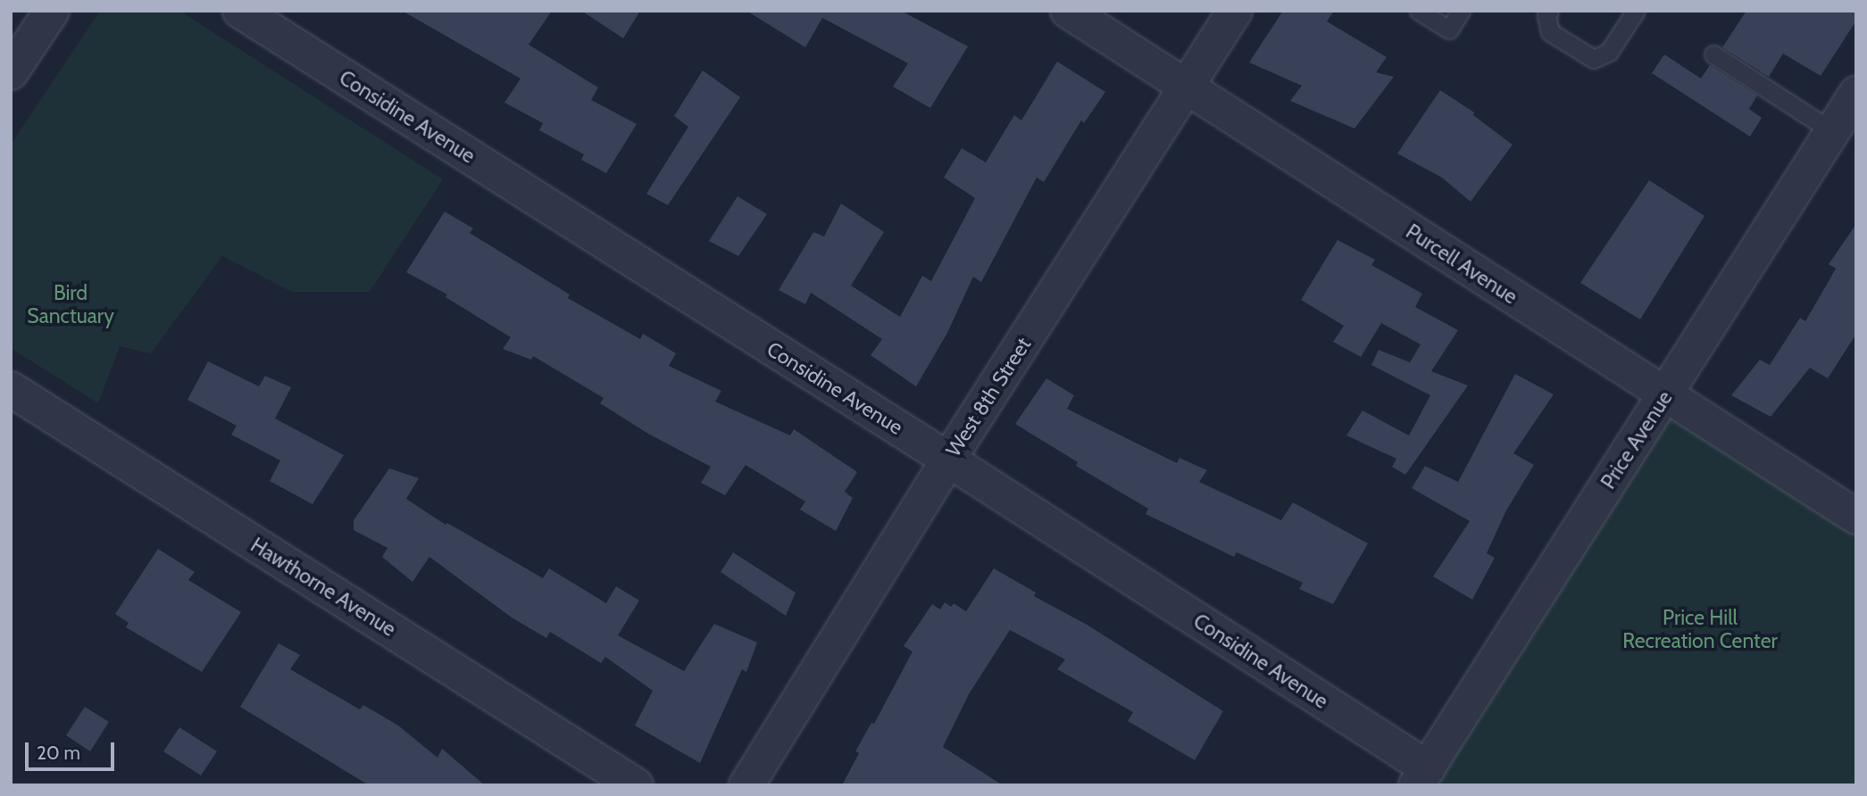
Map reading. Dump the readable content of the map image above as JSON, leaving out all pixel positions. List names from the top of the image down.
{
  "streets": {
    "street": [
      "Considine Avenue",
      "Purcell Avenue",
      "West 8th Street",
      "Price Avenue",
      "Hawthorne Avenue"
    ]
  },
  "crossings": [
    ["Considine Avenue", "West 8th Street"],
    ["Considine Avenue", "Price Avenue"],
    ["Purcell Avenue", "West 8th Street"],
    ["Purcell Avenue", "Price Avenue"]
  ],
  "parks": ["Bird Sanctuary", "Price Hill Recreation Center"],
  "scale_bar": "20 m"
}
